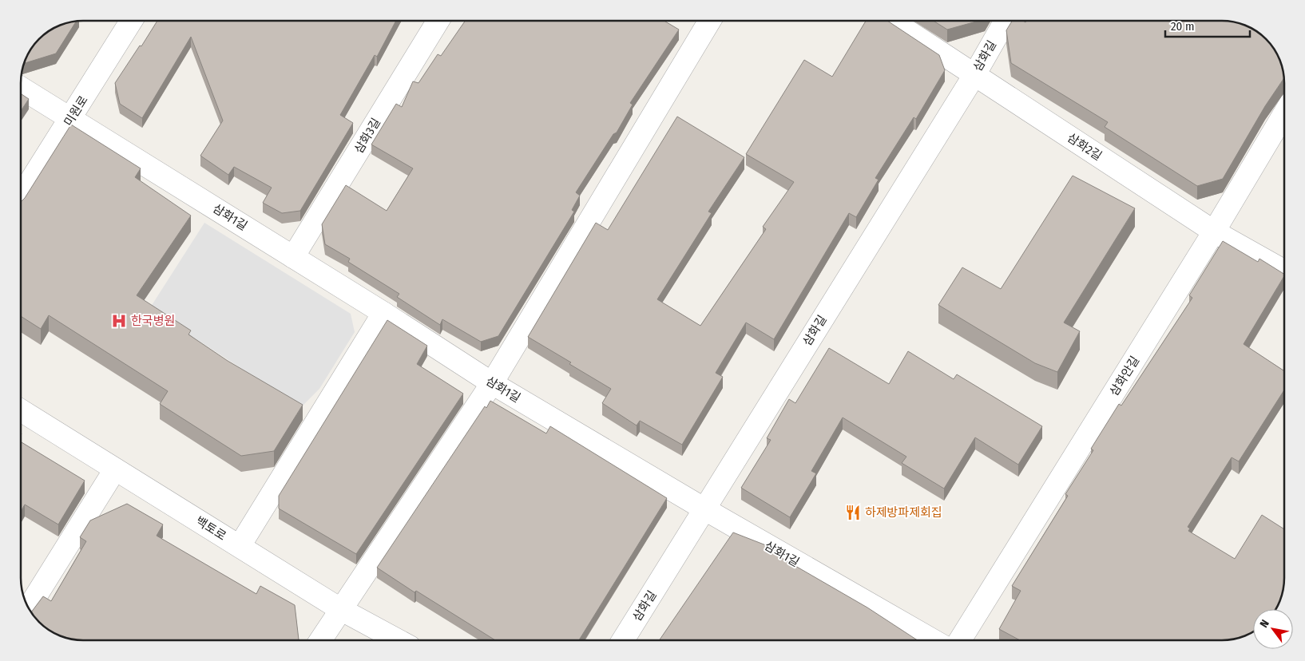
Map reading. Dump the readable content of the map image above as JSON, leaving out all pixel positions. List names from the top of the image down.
{
  "streets": {
    "street": [
      "삼화길",
      "미원로",
      "삼화3길",
      "삼화2길",
      "삼화1길",
      "삼화안길",
      "백토로"
    ]
  },
  "crossings": [
    ["삼화길", "삼화2길"],
    ["삼화길", "삼화1길"],
    ["미원로", "삼화1길"],
    ["삼화3길", "삼화1길"],
    ["삼화2길", "삼화안길"]
  ],
  "places": {
    "hospital": ["한국병원"],
    "restaurant": ["하제방파제회집"]
  },
  "scale_bar": "20 m",
  "north": "top left"
}
